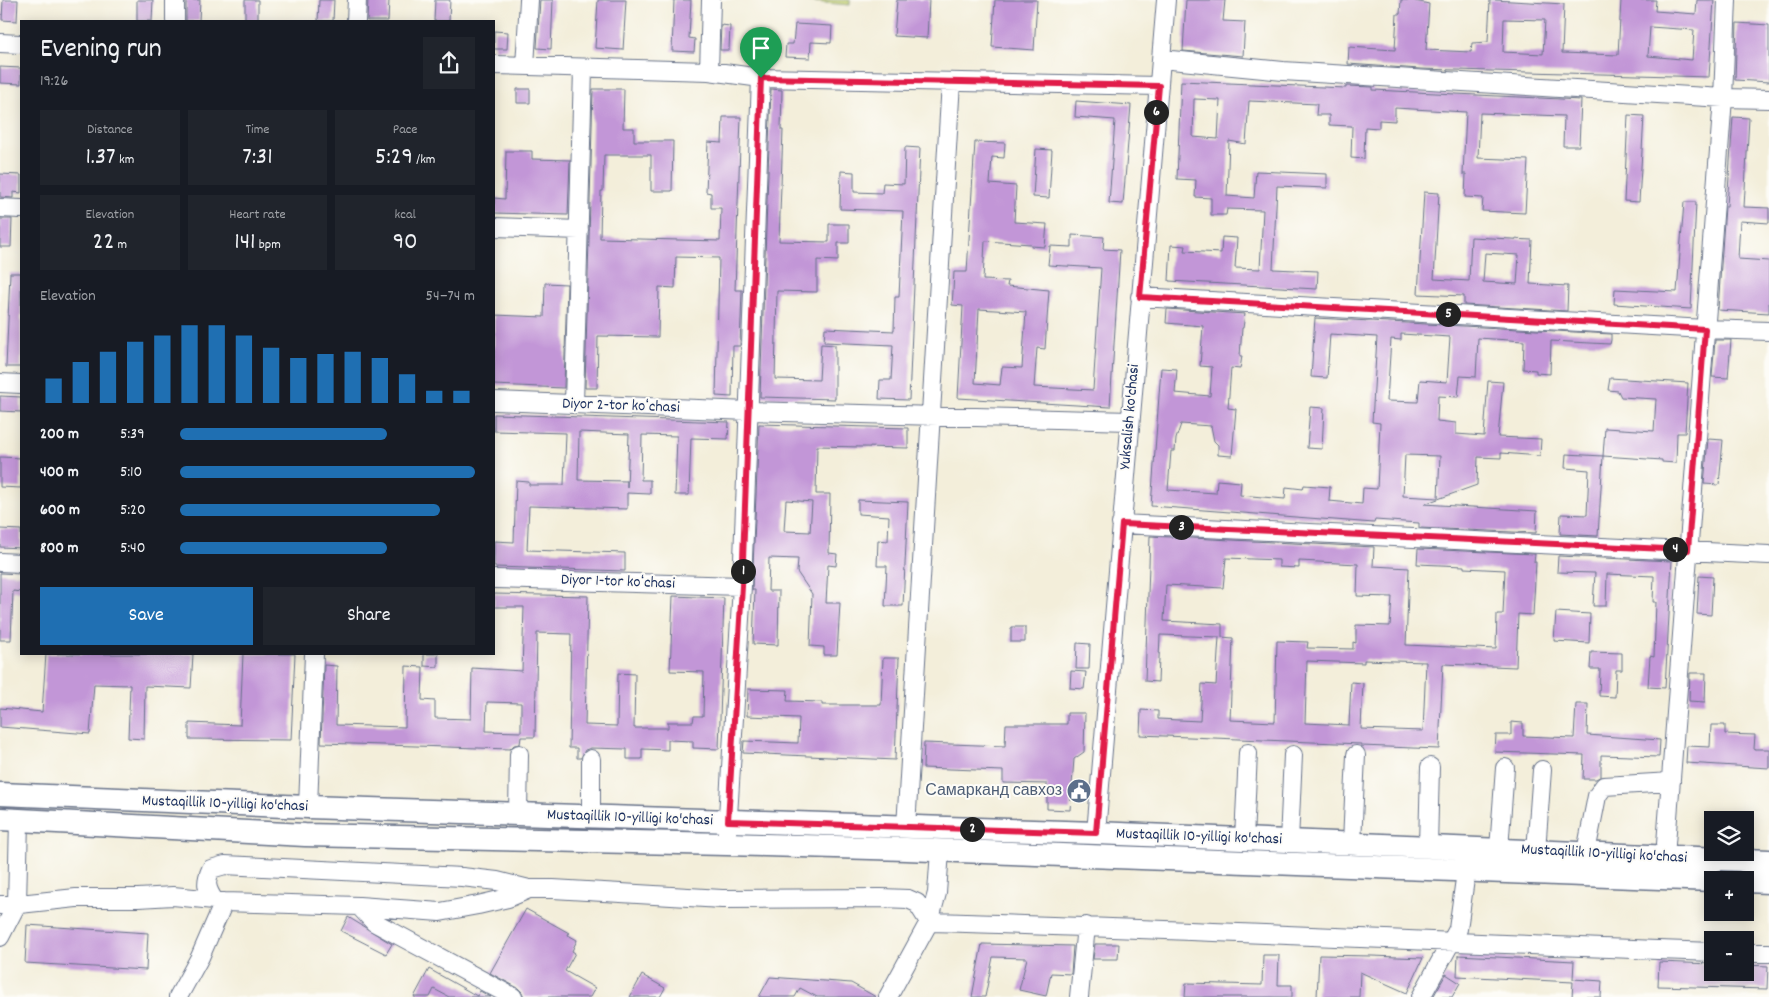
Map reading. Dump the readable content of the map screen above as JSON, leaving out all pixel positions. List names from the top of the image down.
{
  "streets": {
    "main road": ["Mustaqillik 10-yilligi ko'chasi"],
    "street": ["Diyor 2-tor koʻchasi", "Yuksalish ko'chasi", "Diyor 1-tor koʻchasi"]
  },
  "crossings": [
    ["Diyor 2-tor koʻchasi", "Yuksalish ko'chasi"],
    ["Yuksalish ko'chasi", "Mustaqillik 10-yilligi ko'chasi"]
  ],
  "places": {
    "public building": ["Самарканд савхоз"]
  },
  "page": {
    "heading": ["Evening run", "19:26"],
    "pins": [
      "6",
      "5",
      "3",
      "4",
      "1",
      "2"
    ],
    "stats": [
      ["Distance", "1.37 km"],
      ["Time", "7:31"],
      ["Pace", "5:29 /km"],
      ["Elevation", "22 m"],
      ["Heart rate", "141 bpm"],
      ["kcal", "90"]
    ],
    "chart": ["Elevation", "54–74 m"],
    "list": [
      {
        "name": "200 m",
        "note": "5:39"
      },
      {
        "name": "400 m",
        "note": "5:10"
      },
      {
        "name": "600 m",
        "note": "5:20"
      },
      {
        "name": "800 m",
        "note": "5:40"
      }
    ],
    "buttons": ["Save", "Share"],
    "map_buttons": ["+", "−"]
  }
}
